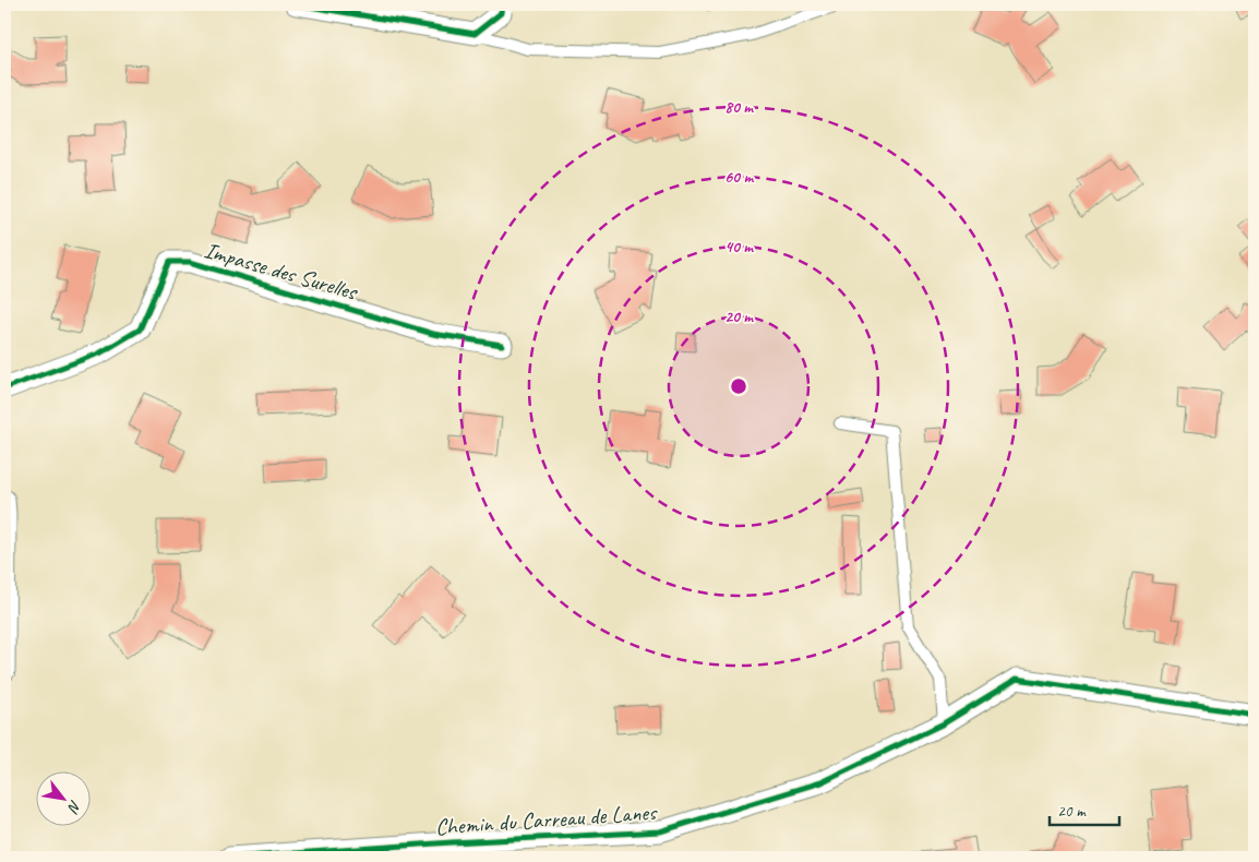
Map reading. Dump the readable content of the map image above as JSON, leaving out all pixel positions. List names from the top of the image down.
{
  "streets": {
    "street": ["Impasse des Surelles", "Chemin du Carreau de Lanes"]
  },
  "scale_bar": "20 m",
  "north": "bottom right",
  "rings": [
    "80 m",
    "60 m",
    "40 m",
    "20 m"
  ]
}
